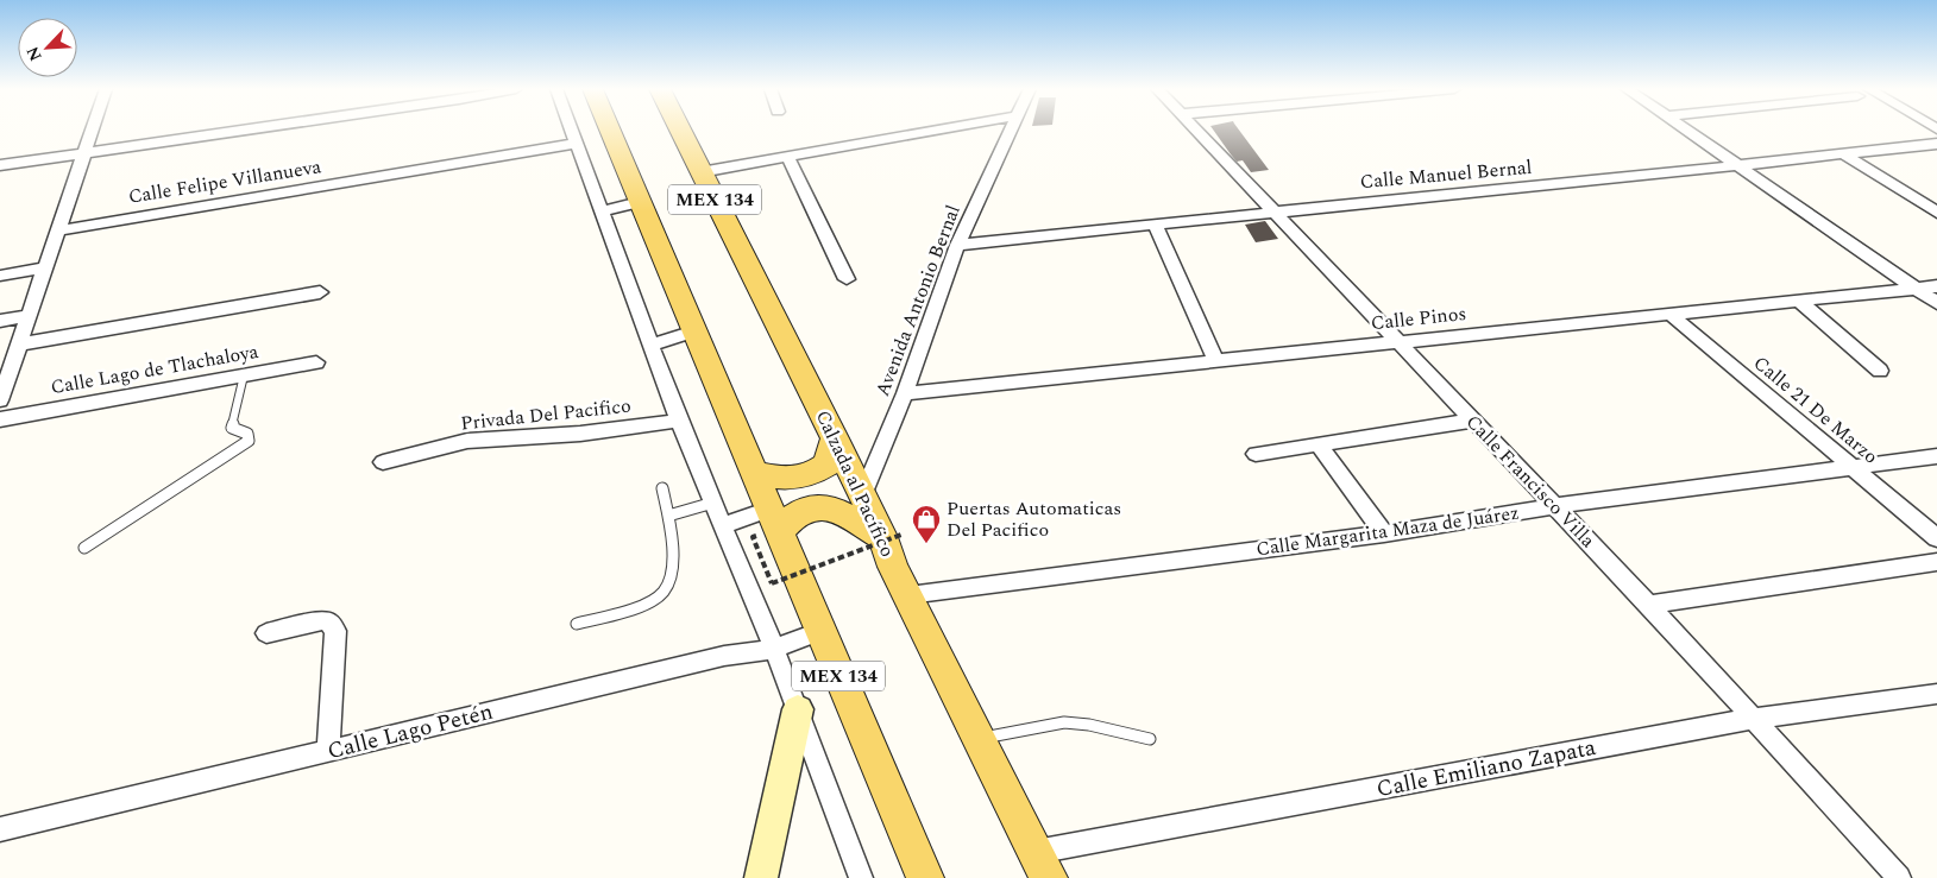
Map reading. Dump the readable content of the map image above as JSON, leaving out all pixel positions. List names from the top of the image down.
{
  "streets": {
    "main road": ["MEX 134", "Calzada al Pacífico"],
    "street": [
      "Calle Manuel Bernal",
      "Calle Felipe Villanueva",
      "Avenida Antonio Bernal",
      "Calle Pinos",
      "Calle Lago de Tlachaloya",
      "Calle 21 De Marzo",
      "Privada Del Pacifico",
      "Calle Francisco Villa",
      "Calle Margarita Maza de Juárez",
      "Calle Lago Petén",
      "Calle Emiliano Zapata"
    ]
  },
  "crossings": [
    ["Calle Manuel Bernal", "Avenida Antonio Bernal"],
    ["Calle Manuel Bernal", "Calle Francisco Villa"],
    ["MEX 134", "Calle Lago Petén"],
    ["Avenida Antonio Bernal", "Calle Pinos"],
    ["Avenida Antonio Bernal", "Calzada al Pacífico"],
    ["Calle Pinos", "Calle 21 De Marzo"],
    ["Calle Pinos", "Calle Francisco Villa"],
    ["Calle 21 De Marzo", "Calle Margarita Maza de Juárez"],
    ["Calle Francisco Villa", "Calle Margarita Maza de Juárez"],
    ["Calle Francisco Villa", "Calle Emiliano Zapata"],
    ["Calzada al Pacífico", "Calle Margarita Maza de Juárez"],
    ["Calzada al Pacífico", "Calle Emiliano Zapata"]
  ],
  "places": {
    "shop": ["Puertas Automaticas Del Pacifico"]
  },
  "north": "bottom left"
}
